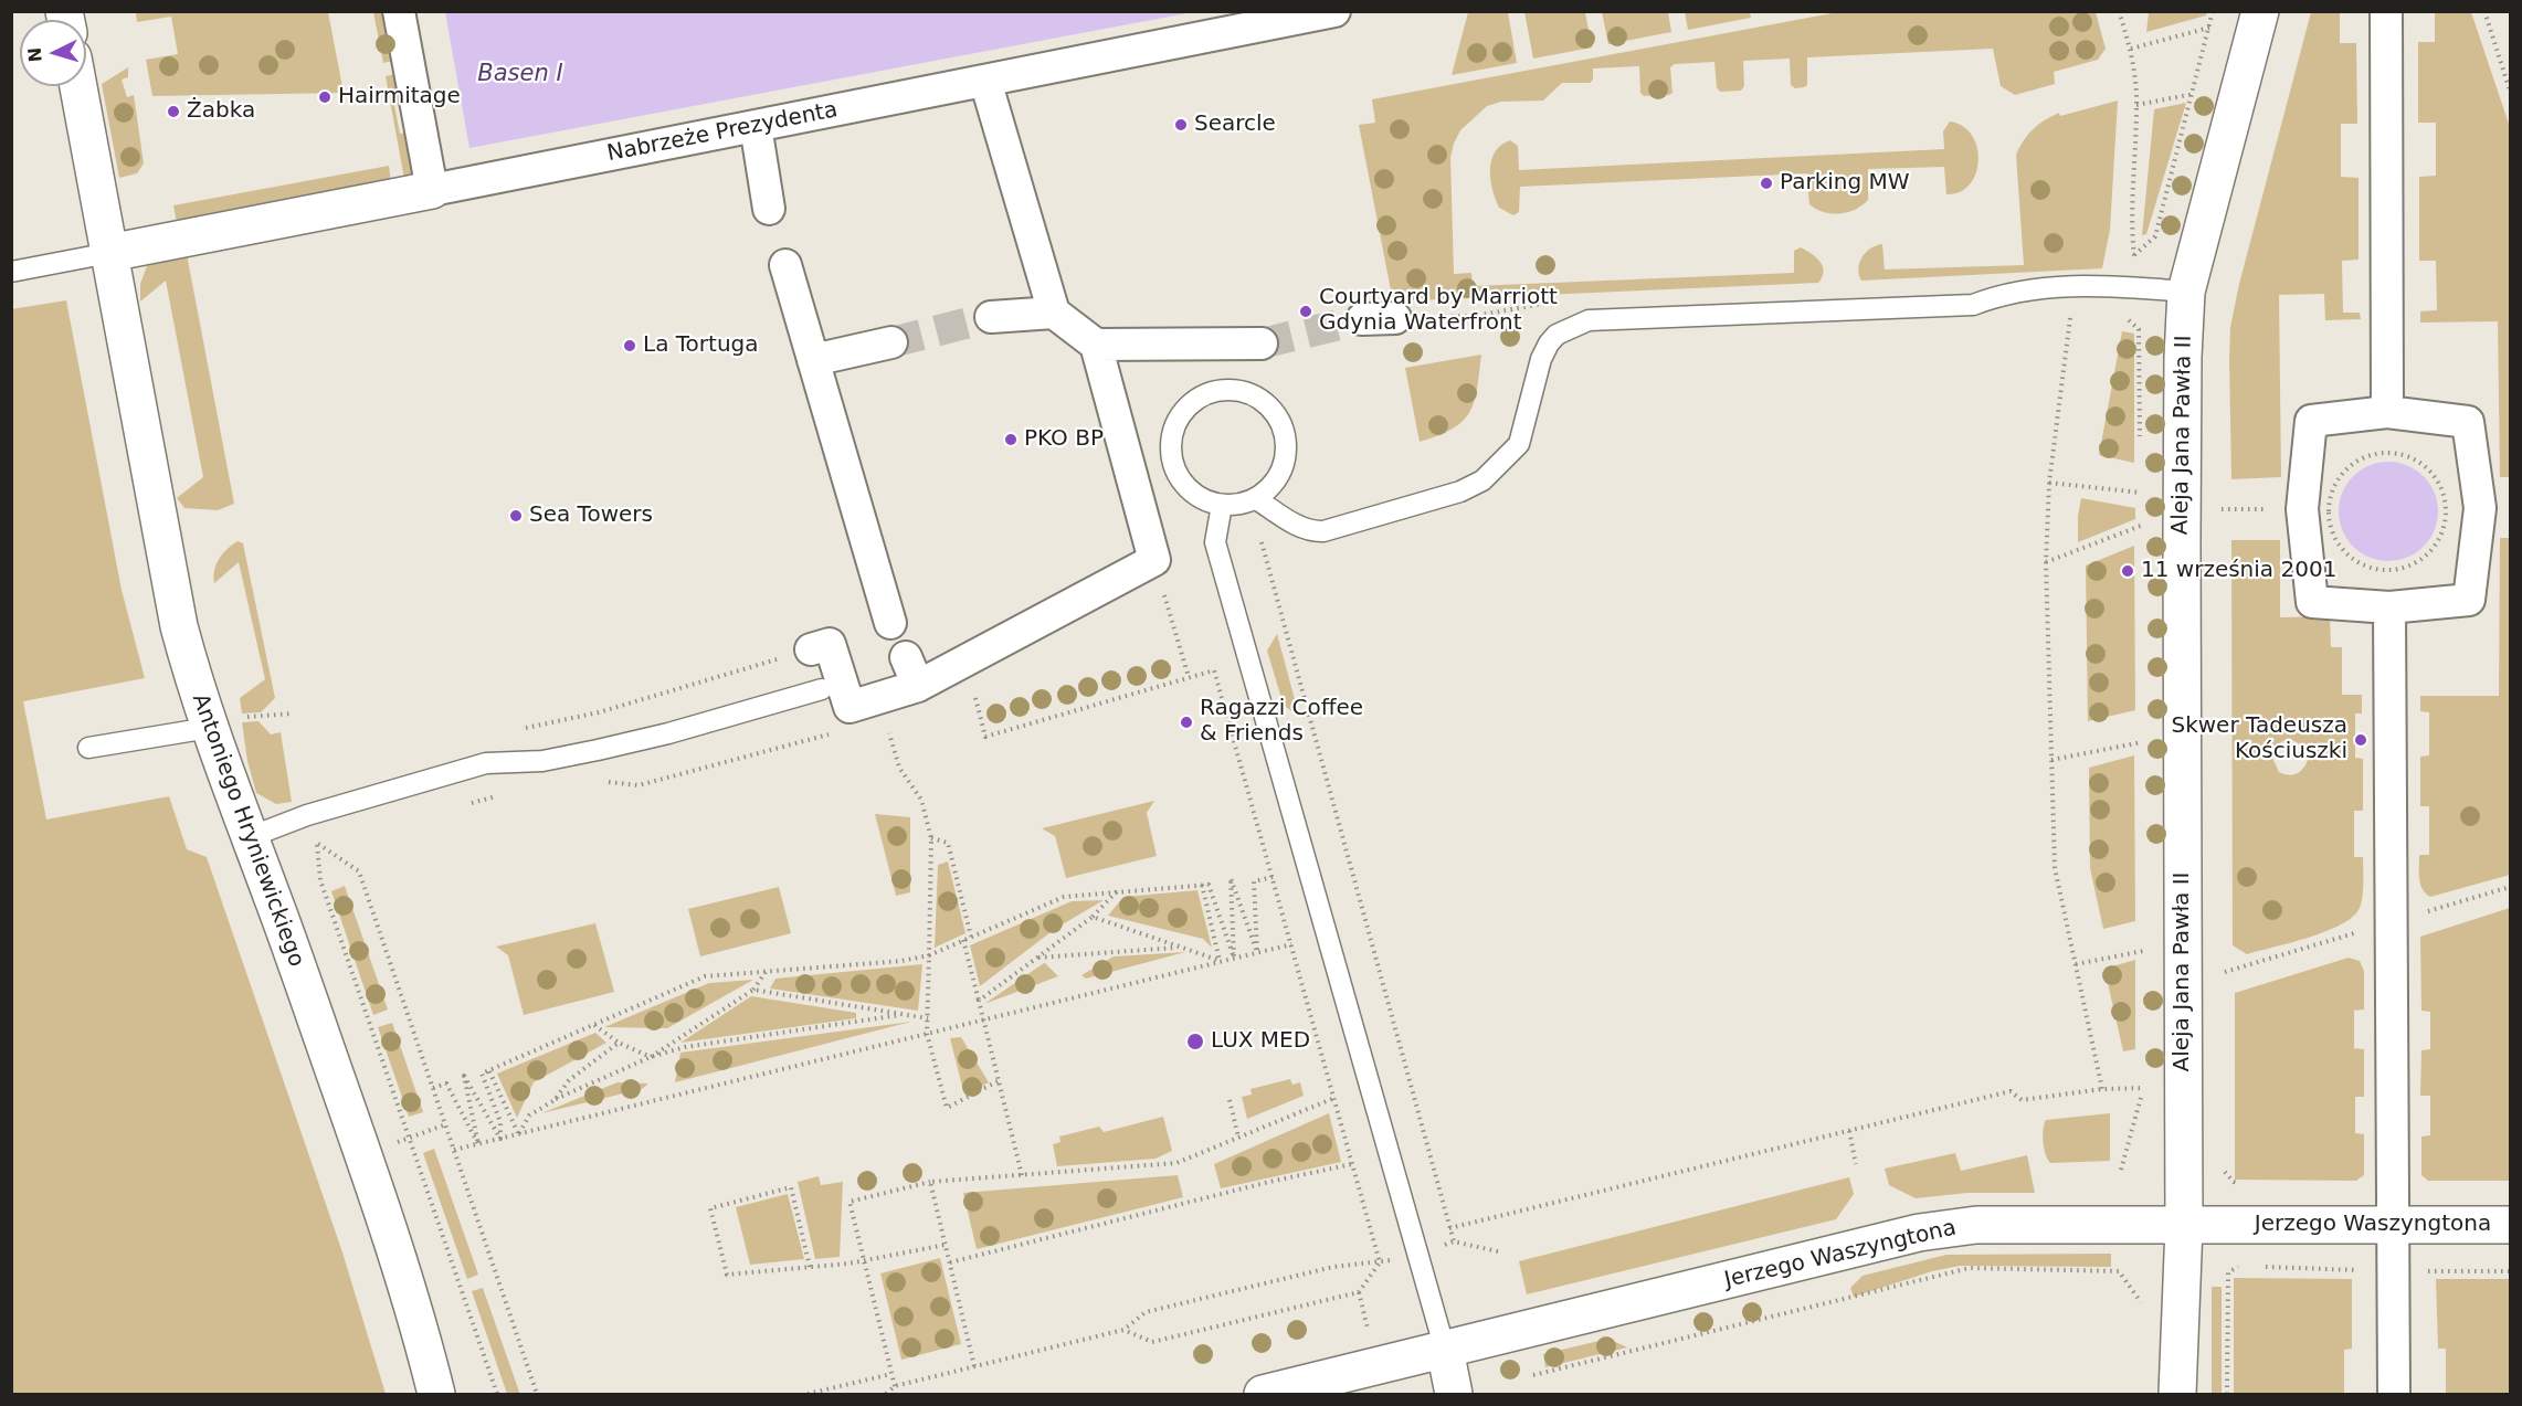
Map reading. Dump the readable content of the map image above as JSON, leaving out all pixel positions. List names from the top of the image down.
{
  "streets": {
    "street": [
      "Nabrzeże Prezydenta",
      "Aleja Jana Pawła II",
      "Antoniego Hryniewickiego",
      "Jerzego Waszyngtona"
    ]
  },
  "crossings": [
    ["Nabrzeże Prezydenta", "Antoniego Hryniewickiego"],
    ["Aleja Jana Pawła II", "Jerzego Waszyngtona"]
  ],
  "water": ["Basen I"],
  "places": [
    "Hairmitage",
    "Żabka",
    "Searcle",
    "Parking MW",
    "Courtyard by Marriott Gdynia Waterfront",
    "La Tortuga",
    "PKO BP",
    "Sea Towers",
    "11 września 2001",
    "Ragazzi Coffee & Friends",
    "Skwer Tadeusza Kościuszki",
    "LUX MED"
  ],
  "north": "left"
}
